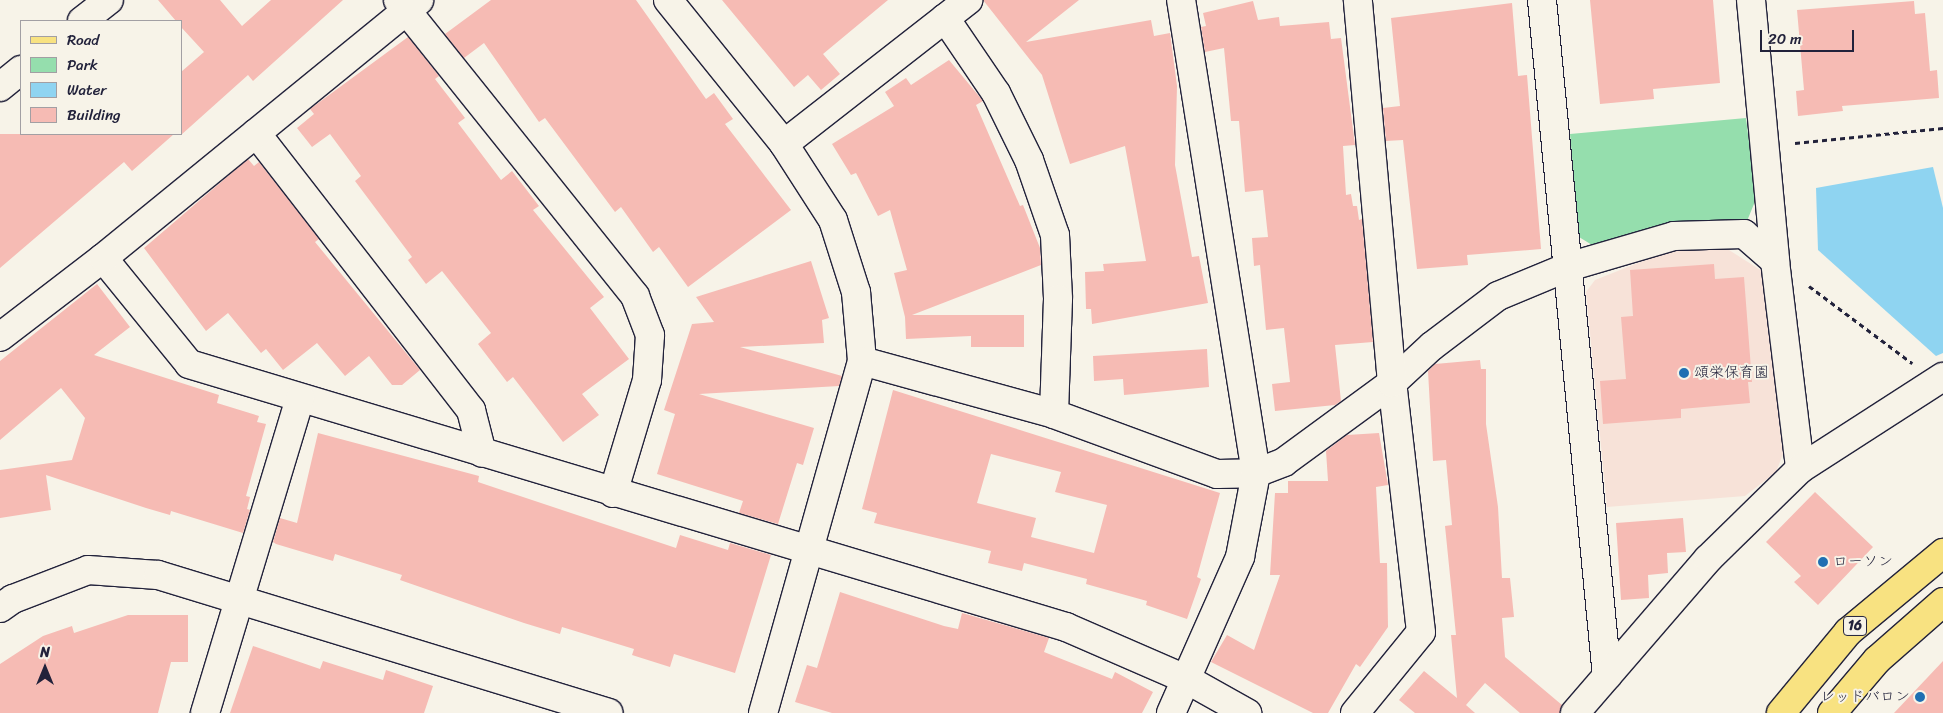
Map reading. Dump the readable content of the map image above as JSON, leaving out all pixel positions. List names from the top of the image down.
{
  "streets": {
    "main road": ["16"]
  },
  "places": ["頌栄保育園", "ローソン", "レッドバロン"],
  "legend": [
    "Road",
    "Park",
    "Water",
    "Building"
  ],
  "scale_bar": "20 m",
  "north": "top"
}
